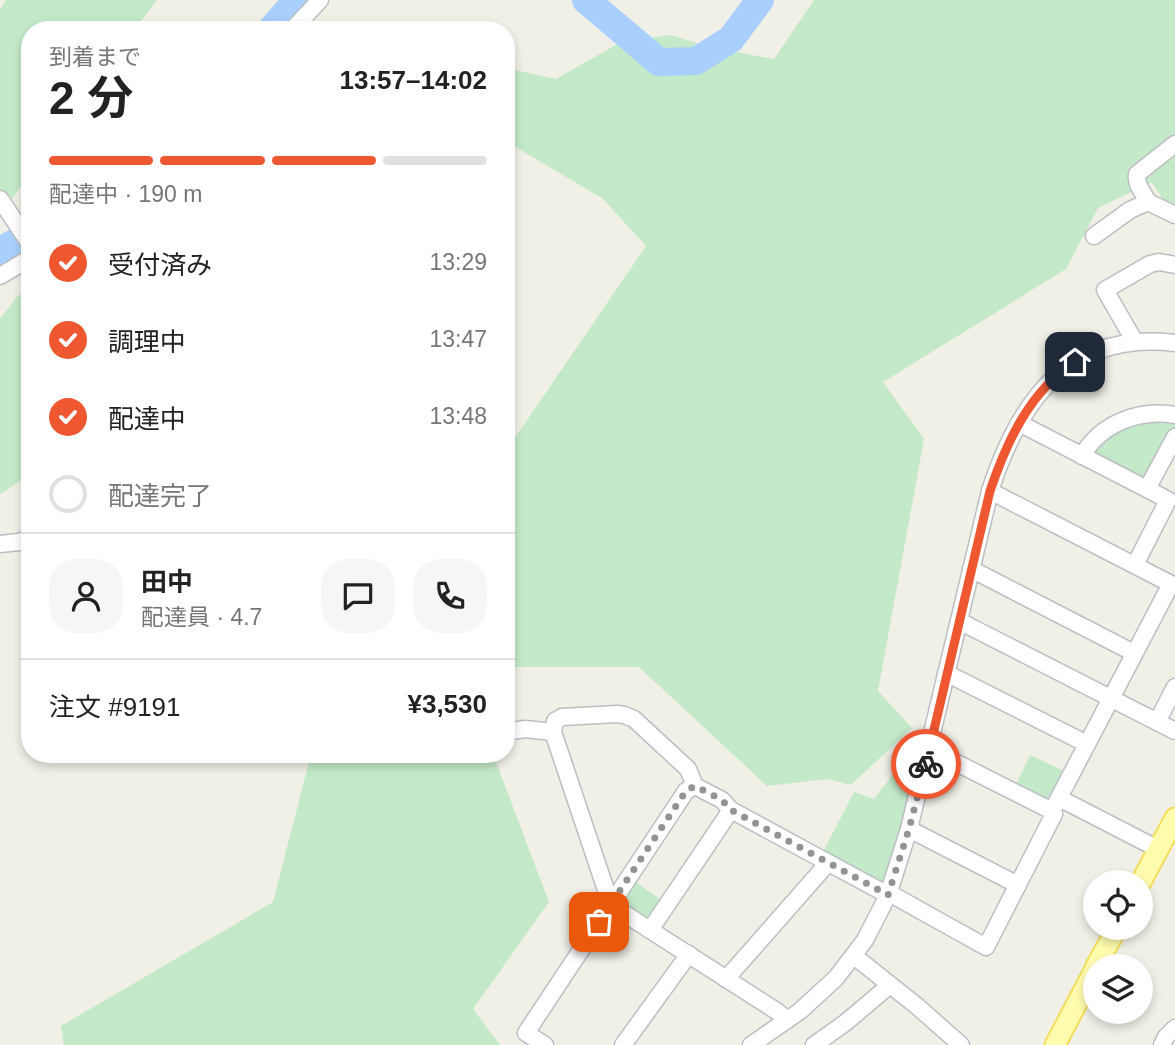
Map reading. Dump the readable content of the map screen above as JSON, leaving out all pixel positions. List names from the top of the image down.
{
  "page": {
    "heading": ["2 分", "到着まで", "13:57–14:02"],
    "panel": [
      "田中",
      "配達員 · 4.7",
      "注文 #9191",
      "¥3,530"
    ],
    "bar": "配達中 · 190 m",
    "list": [
      ["受付済み", "13:29"],
      ["調理中", "13:47"],
      ["配達中", "13:48"],
      "配達完了"
    ]
  }
}
